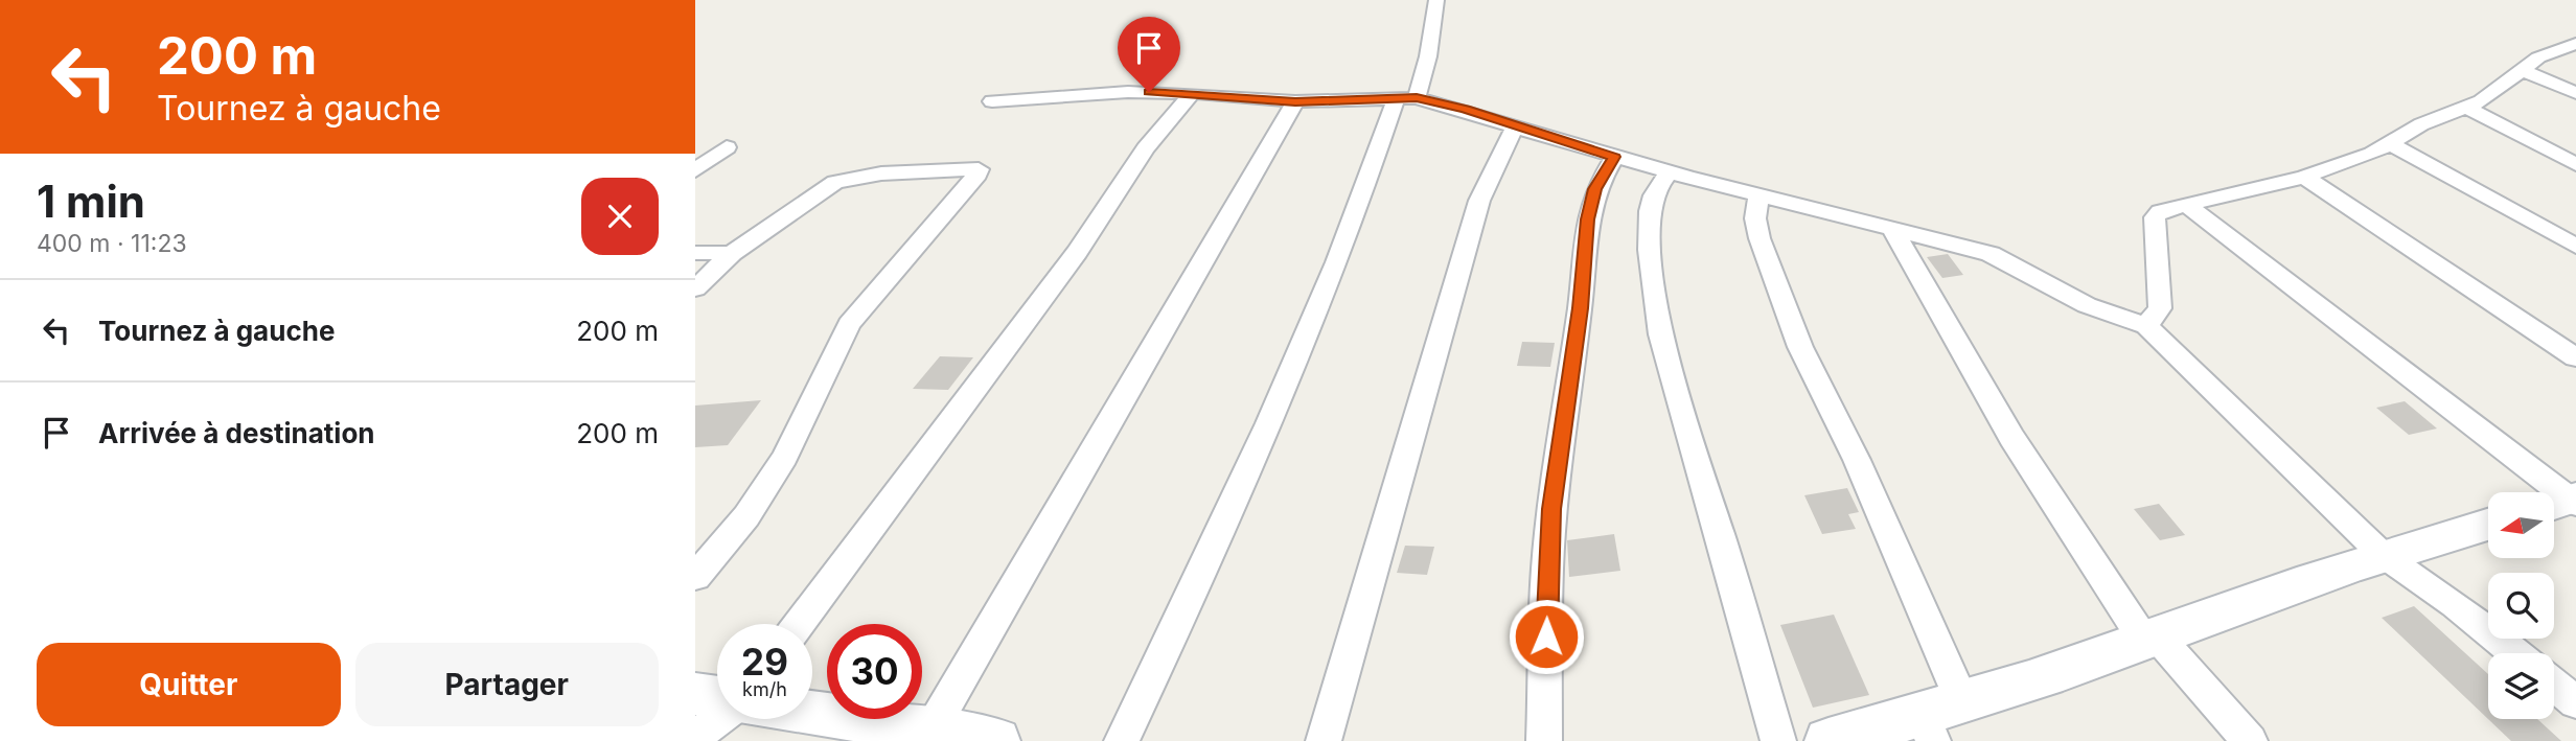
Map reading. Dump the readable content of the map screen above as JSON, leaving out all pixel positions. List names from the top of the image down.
{
  "north": "left",
  "page": {
    "turn": ["200 m", "Tournez à gauche"],
    "heading": ["1 min", "400 m · 11:23"],
    "list": [
      {
        "name": "Tournez à gauche",
        "value": "200 m"
      },
      {
        "name": "Arrivée à destination",
        "value": "200 m"
      }
    ],
    "speed": "29 km/h",
    "limit": "30",
    "buttons": ["Quitter", "Partager"]
  }
}
